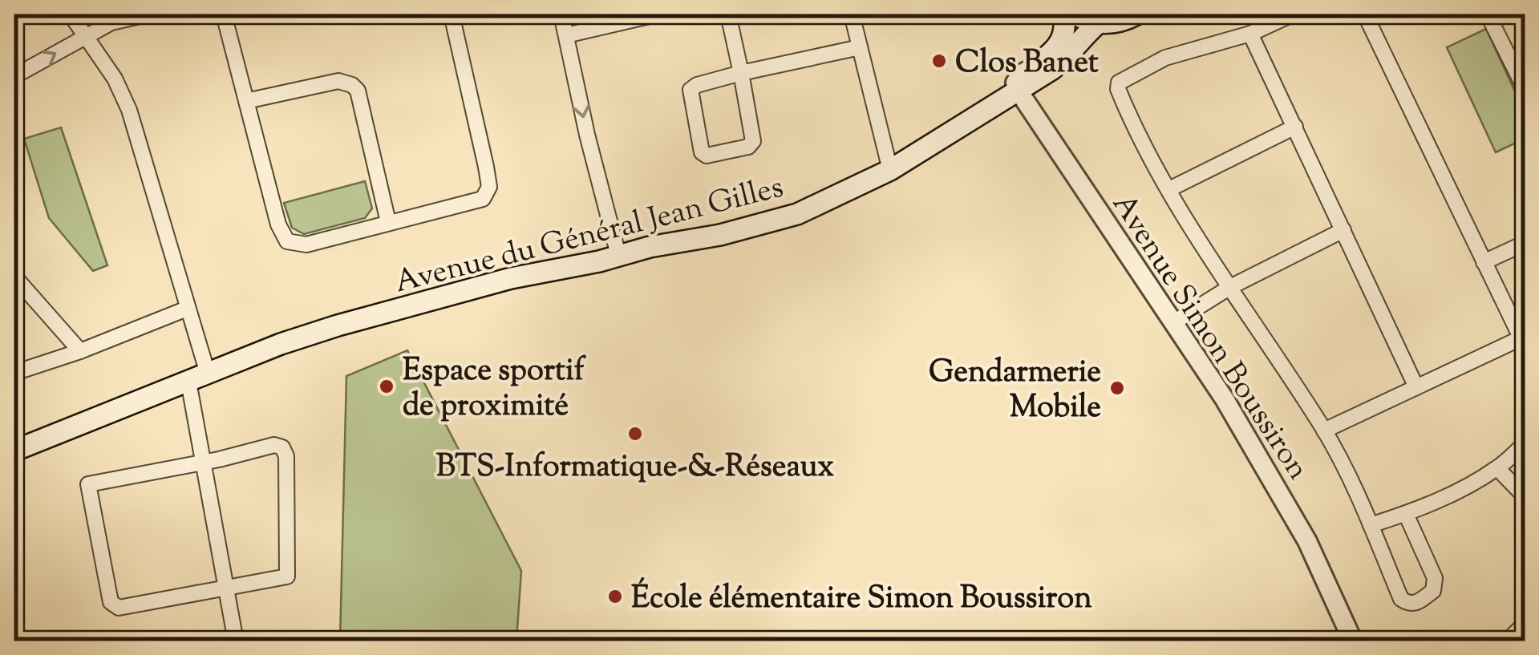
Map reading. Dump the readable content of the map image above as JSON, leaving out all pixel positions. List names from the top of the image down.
{
  "streets": {
    "main road": ["Avenue du Général Jean Gilles"],
    "street": ["Avenue Simon Boussiron"]
  },
  "crossings": [
    ["Avenue du Général Jean Gilles", "Avenue Simon Boussiron"]
  ],
  "places": [
    "Clos Banet",
    "Espace sportif de proximité",
    "Gendarmerie Mobile",
    "BTS-Informatique-&-Réseaux",
    "École élémentaire Simon Boussiron"
  ]
}
